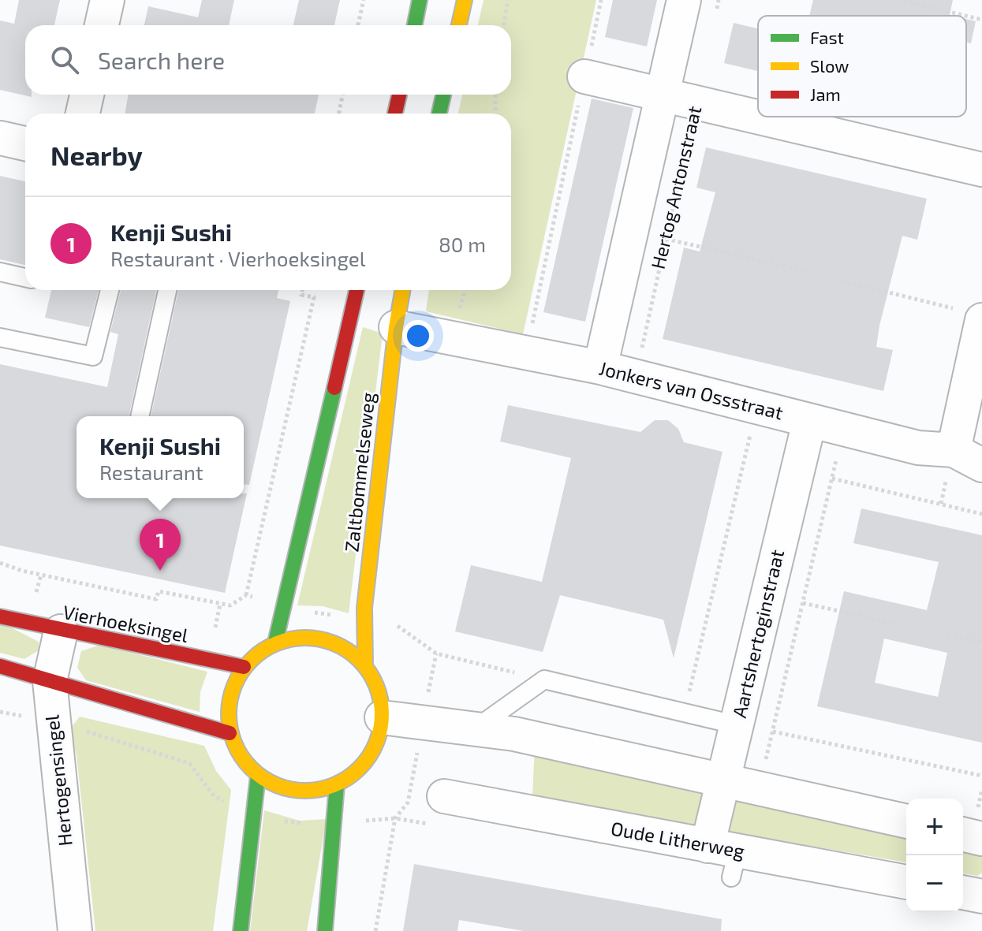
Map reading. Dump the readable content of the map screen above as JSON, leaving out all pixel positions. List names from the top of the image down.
{
  "streets": {
    "main road": ["Zaltbommelseweg", "Vierhoeksingel"],
    "street": [
      "Hertog Antonstraat",
      "Jonkers van Ossstraat",
      "Aartshertoginstraat",
      "Hertogensingel",
      "Oude Litherweg"
    ]
  },
  "crossings": [
    ["Hertog Antonstraat", "Jonkers van Ossstraat"],
    ["Jonkers van Ossstraat", "Zaltbommelseweg"],
    ["Jonkers van Ossstraat", "Aartshertoginstraat"],
    ["Zaltbommelseweg", "Vierhoeksingel"],
    ["Vierhoeksingel", "Hertogensingel"],
    ["Aartshertoginstraat", "Oude Litherweg"]
  ],
  "legend": ["Fast", "Slow", "Jam"],
  "page": {
    "search": "Search here",
    "heading": "Nearby",
    "list": [
      {
        "mark": "1",
        "name": "Kenji Sushi",
        "note": "Restaurant · Vierhoeksingel",
        "value": "80 m"
      }
    ],
    "popup": ["Kenji Sushi", "Restaurant"],
    "pins": "1",
    "map_buttons": ["+", "−"]
  }
}
